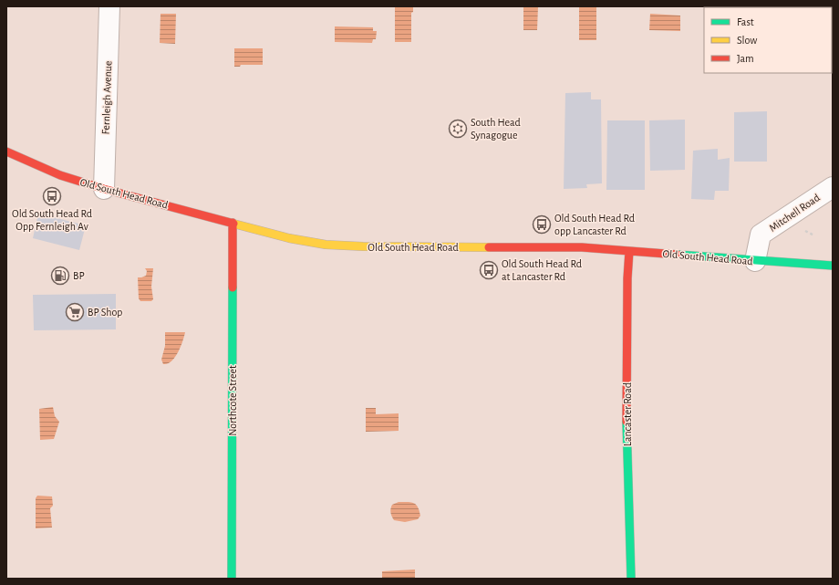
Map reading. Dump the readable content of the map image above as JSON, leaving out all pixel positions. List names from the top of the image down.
{
  "streets": {
    "main road": ["Old South Head Road", "Northcote Street", "Lancaster Road"],
    "street": ["Fernleigh Avenue", "Mitchell Road"]
  },
  "crossings": [
    ["Fernleigh Avenue", "Old South Head Road"],
    ["Old South Head Road", "Mitchell Road"],
    ["Old South Head Road", "Northcote Street"],
    ["Old South Head Road", "Lancaster Road"]
  ],
  "places": {
    "synagogue": ["South Head Synagogue"],
    "bus stop": ["Old South Head Rd Opp Fernleigh Av", "Old South Head Rd opp Lancaster Rd", "Old South Head Rd at Lancaster Rd"],
    "fuel station": ["BP"],
    "supermarket": ["BP Shop"]
  },
  "legend": ["Fast", "Slow", "Jam"]
}
